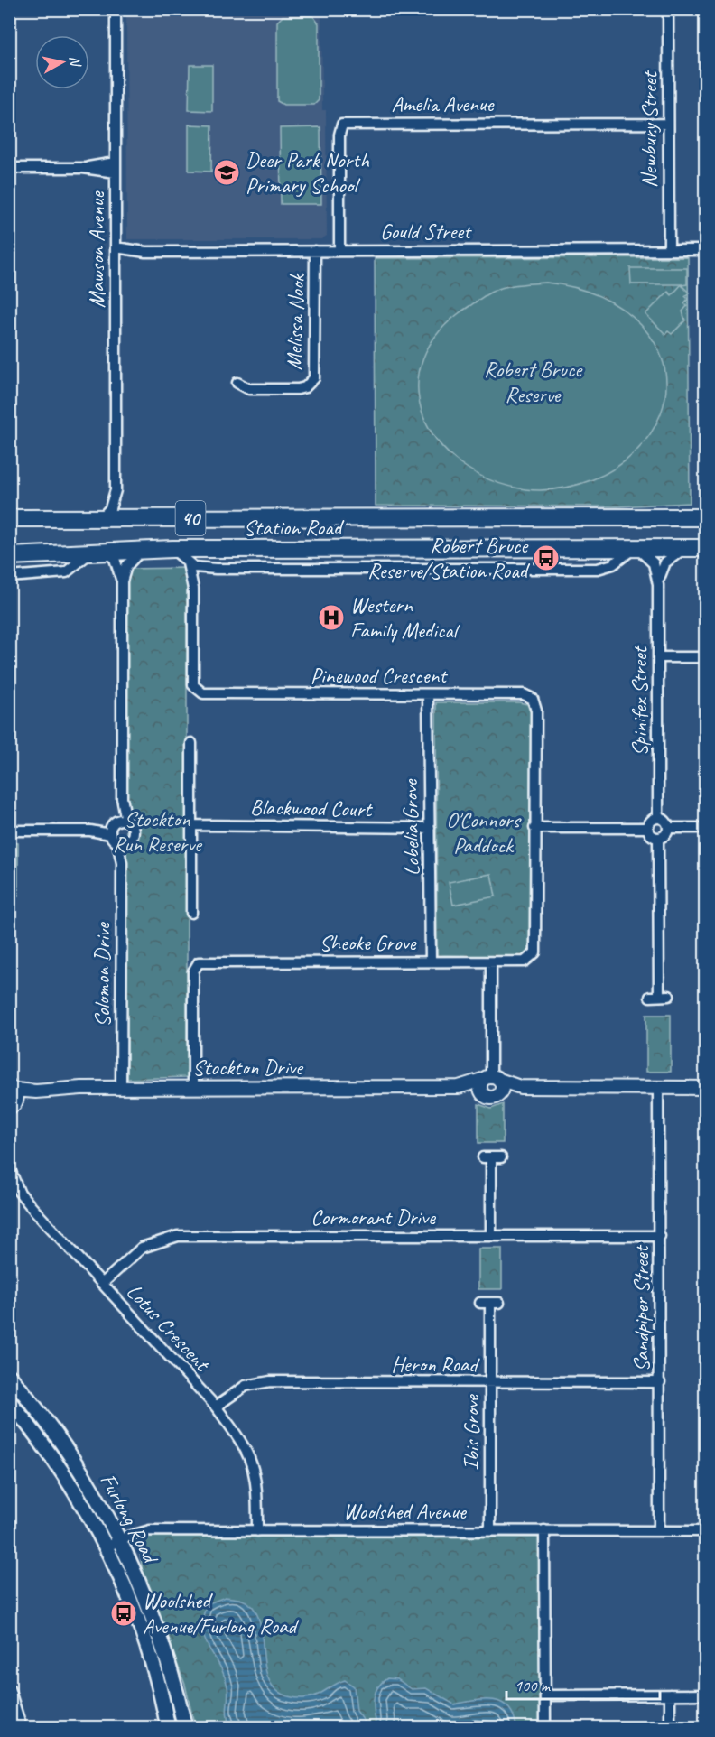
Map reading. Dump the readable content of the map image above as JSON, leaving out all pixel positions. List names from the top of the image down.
{
  "streets": {
    "main road": ["40", "Station Road", "Furlong Road"],
    "street": [
      "Amelia Avenue",
      "Newbury Street",
      "Gould Street",
      "Mawson Avenue",
      "Melissa Nook",
      "Pinewood Crescent",
      "Spinifex Street",
      "Blackwood Court",
      "Lobelia Grove",
      "Sheoke Grove",
      "Solomon Drive",
      "Stockton Drive",
      "Cormorant Drive",
      "Sandpiper Street",
      "Lotus Crescent",
      "Heron Road",
      "Ibis Grove",
      "Woolshed Avenue"
    ]
  },
  "crossings": [
    ["Amelia Avenue", "Newbury Street"],
    ["Amelia Avenue", "Gould Street"],
    ["Newbury Street", "Gould Street"],
    ["Gould Street", "Mawson Avenue"],
    ["Gould Street", "Melissa Nook"],
    ["Mawson Avenue", "Station Road"],
    ["Station Road", "Spinifex Street"],
    ["Pinewood Crescent", "Lobelia Grove"],
    ["Pinewood Crescent", "Sheoke Grove"],
    ["Blackwood Court", "Lobelia Grove"],
    ["Lobelia Grove", "Sheoke Grove"],
    ["Sheoke Grove", "Stockton Drive"],
    ["Solomon Drive", "Stockton Drive"],
    ["Cormorant Drive", "Sandpiper Street"],
    ["Cormorant Drive", "Lotus Crescent"],
    ["Sandpiper Street", "Heron Road"],
    ["Sandpiper Street", "Woolshed Avenue"],
    ["Lotus Crescent", "Heron Road"],
    ["Lotus Crescent", "Woolshed Avenue"],
    ["Heron Road", "Ibis Grove"],
    ["Ibis Grove", "Woolshed Avenue"],
    ["Woolshed Avenue", "Furlong Road"]
  ],
  "parks": ["Robert Bruce Reserve", "Stockton Run Reserve", "O'Connors Paddock"],
  "places": {
    "school or university": ["Deer Park North Primary School"],
    "bus stop": ["Robert Bruce Reserve/Station Road", "Woolshed Avenue/Furlong Road"],
    "hospital": ["Western Family Medical"]
  },
  "scale_bar": "100 m",
  "north": "right"
}
